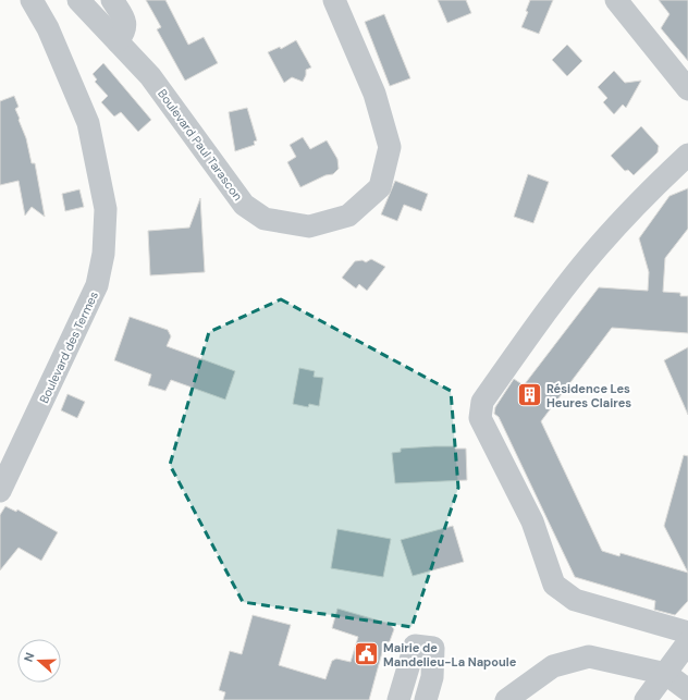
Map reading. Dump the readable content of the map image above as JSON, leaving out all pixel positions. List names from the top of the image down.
{
  "streets": {
    "street": ["Boulevard Paul Tarascon", "Boulevard des Termes"]
  },
  "places": {
    "building": ["Résidence Les Heures Claires"],
    "public building": ["Mairie de Mandelieu-La Napoule"]
  },
  "north": "left"
}
